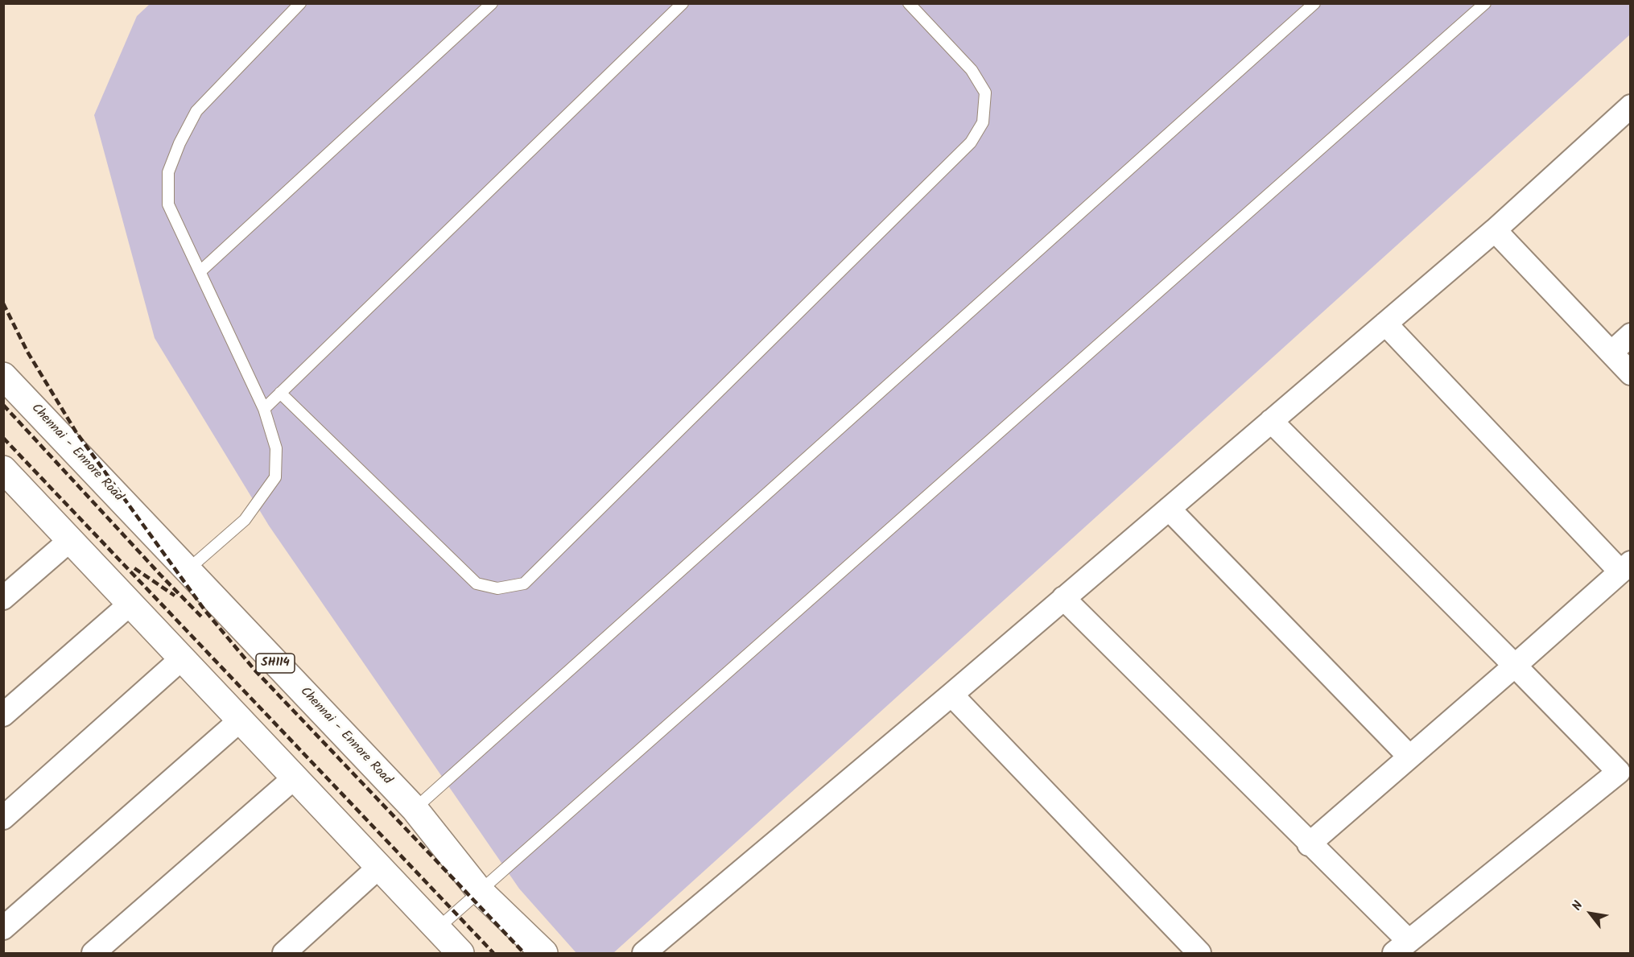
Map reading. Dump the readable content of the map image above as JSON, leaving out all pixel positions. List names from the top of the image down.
{
  "streets": {
    "main road": ["Chennai - Ennore Road", "SH114"]
  },
  "north": "top left"
}
